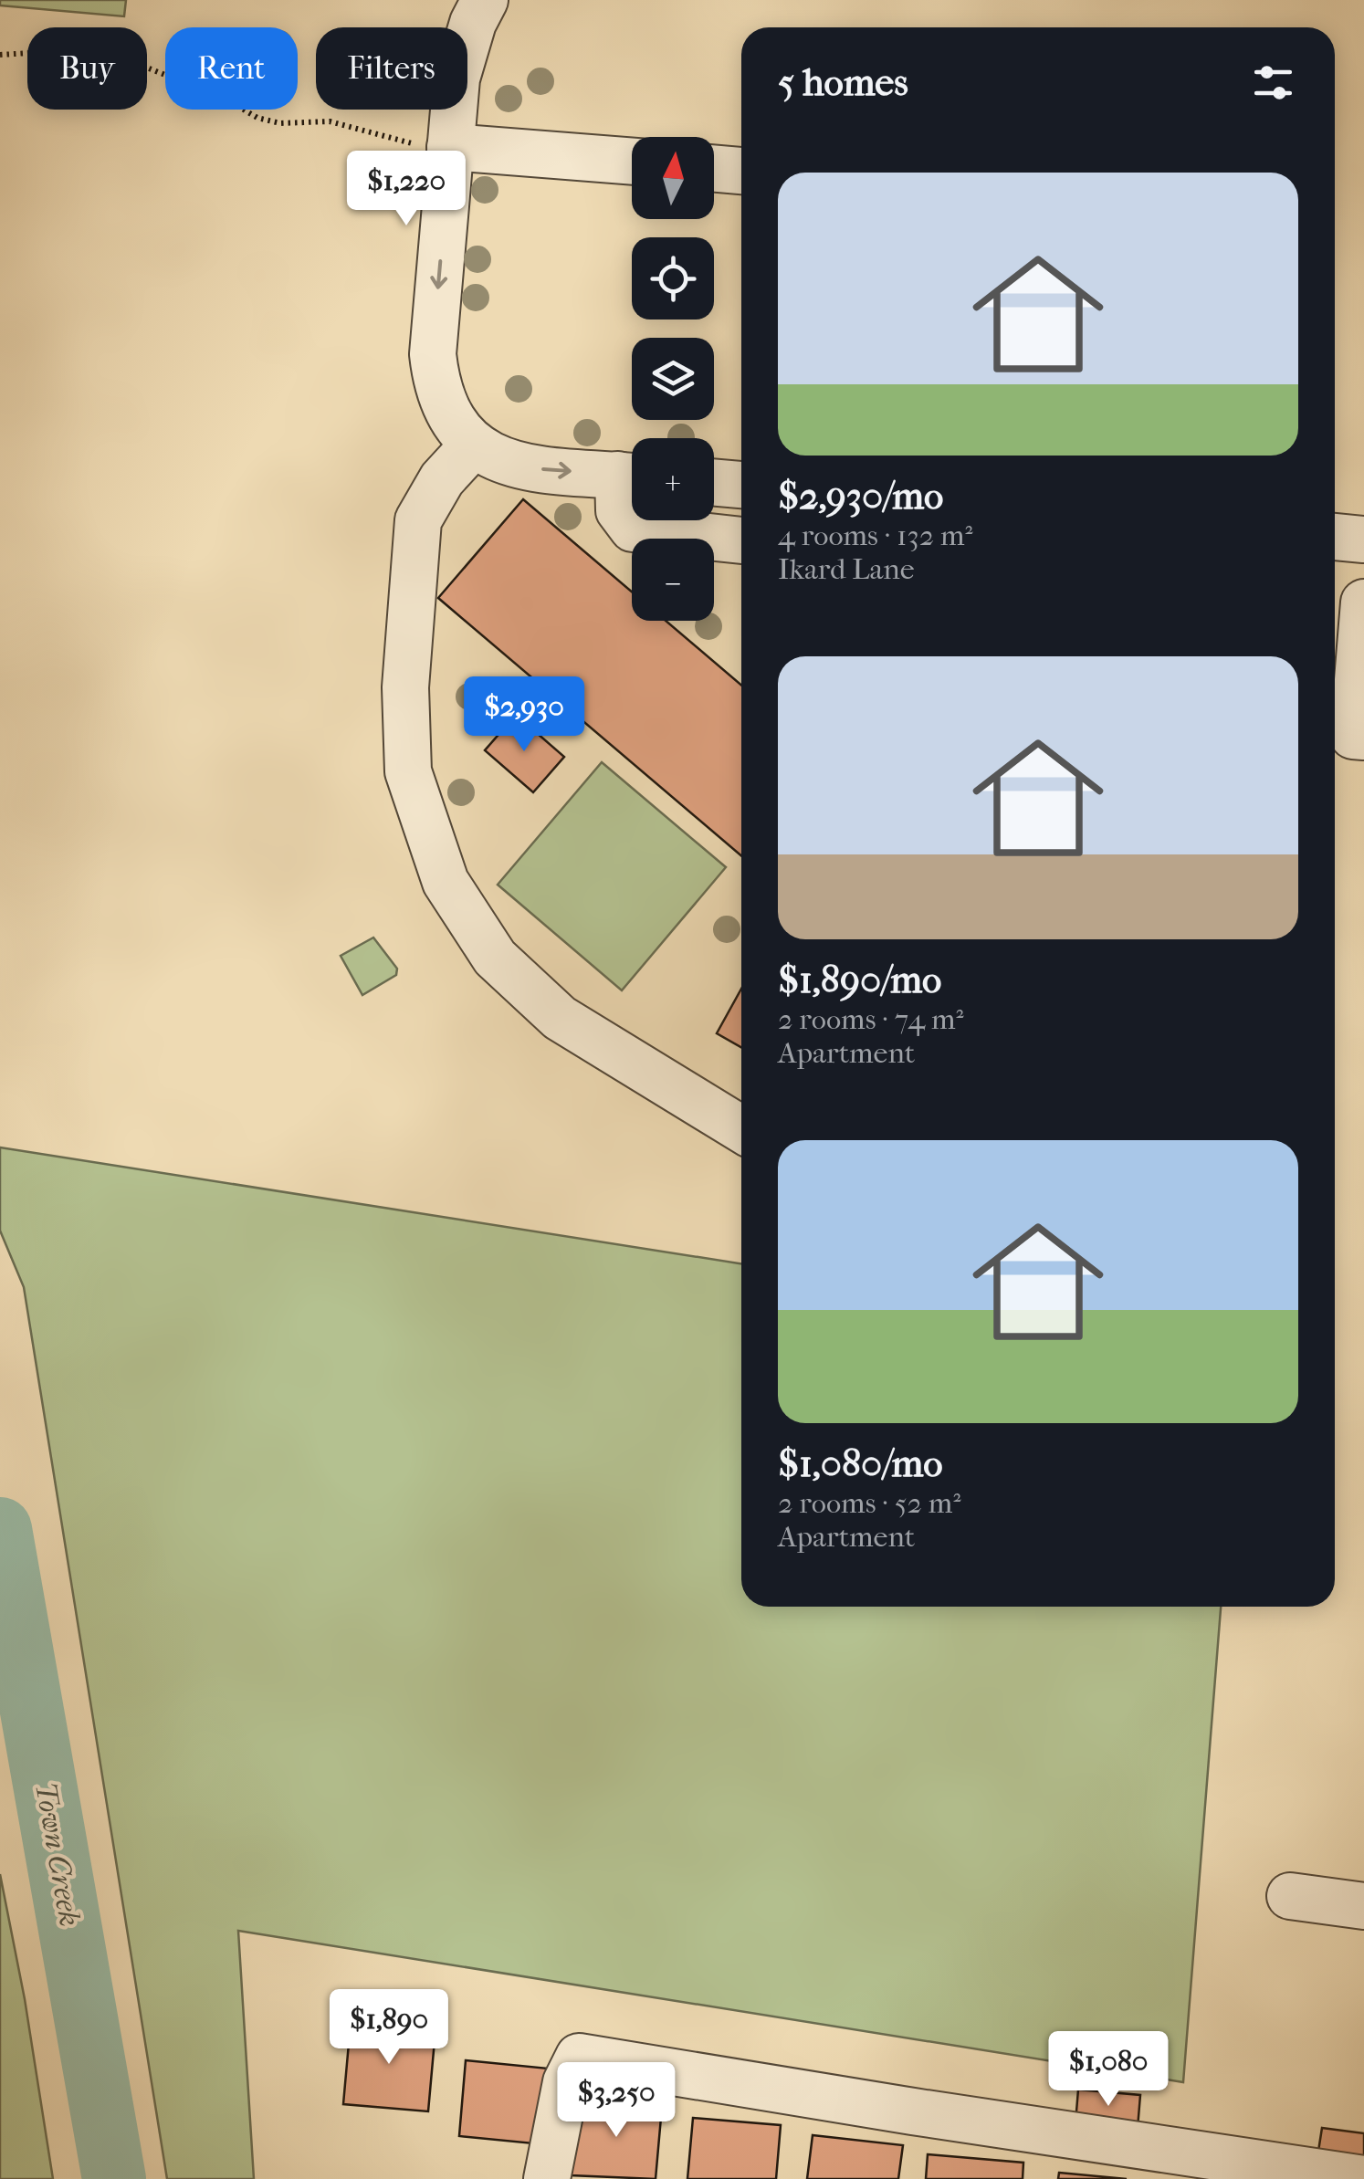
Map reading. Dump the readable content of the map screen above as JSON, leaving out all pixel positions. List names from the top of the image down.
{
  "water": ["Town Creek"],
  "north": "top",
  "page": {
    "chip": ["Buy", "Rent", "Filters"],
    "heading": "5 homes",
    "map_buttons": ["+", "−"],
    "list": [
      {
        "name": "$2,930/mo",
        "note": "4 rooms · 132 m² · Ikard Lane"
      },
      {
        "name": "$1,890/mo",
        "note": "2 rooms · 74 m² · Apartment"
      },
      {
        "name": "$1,080/mo",
        "note": "2 rooms · 52 m² · Apartment"
      }
    ],
    "price": [
      "$1,220",
      "$2,930",
      "$1,890",
      "$1,080",
      "$3,250"
    ]
  }
}
